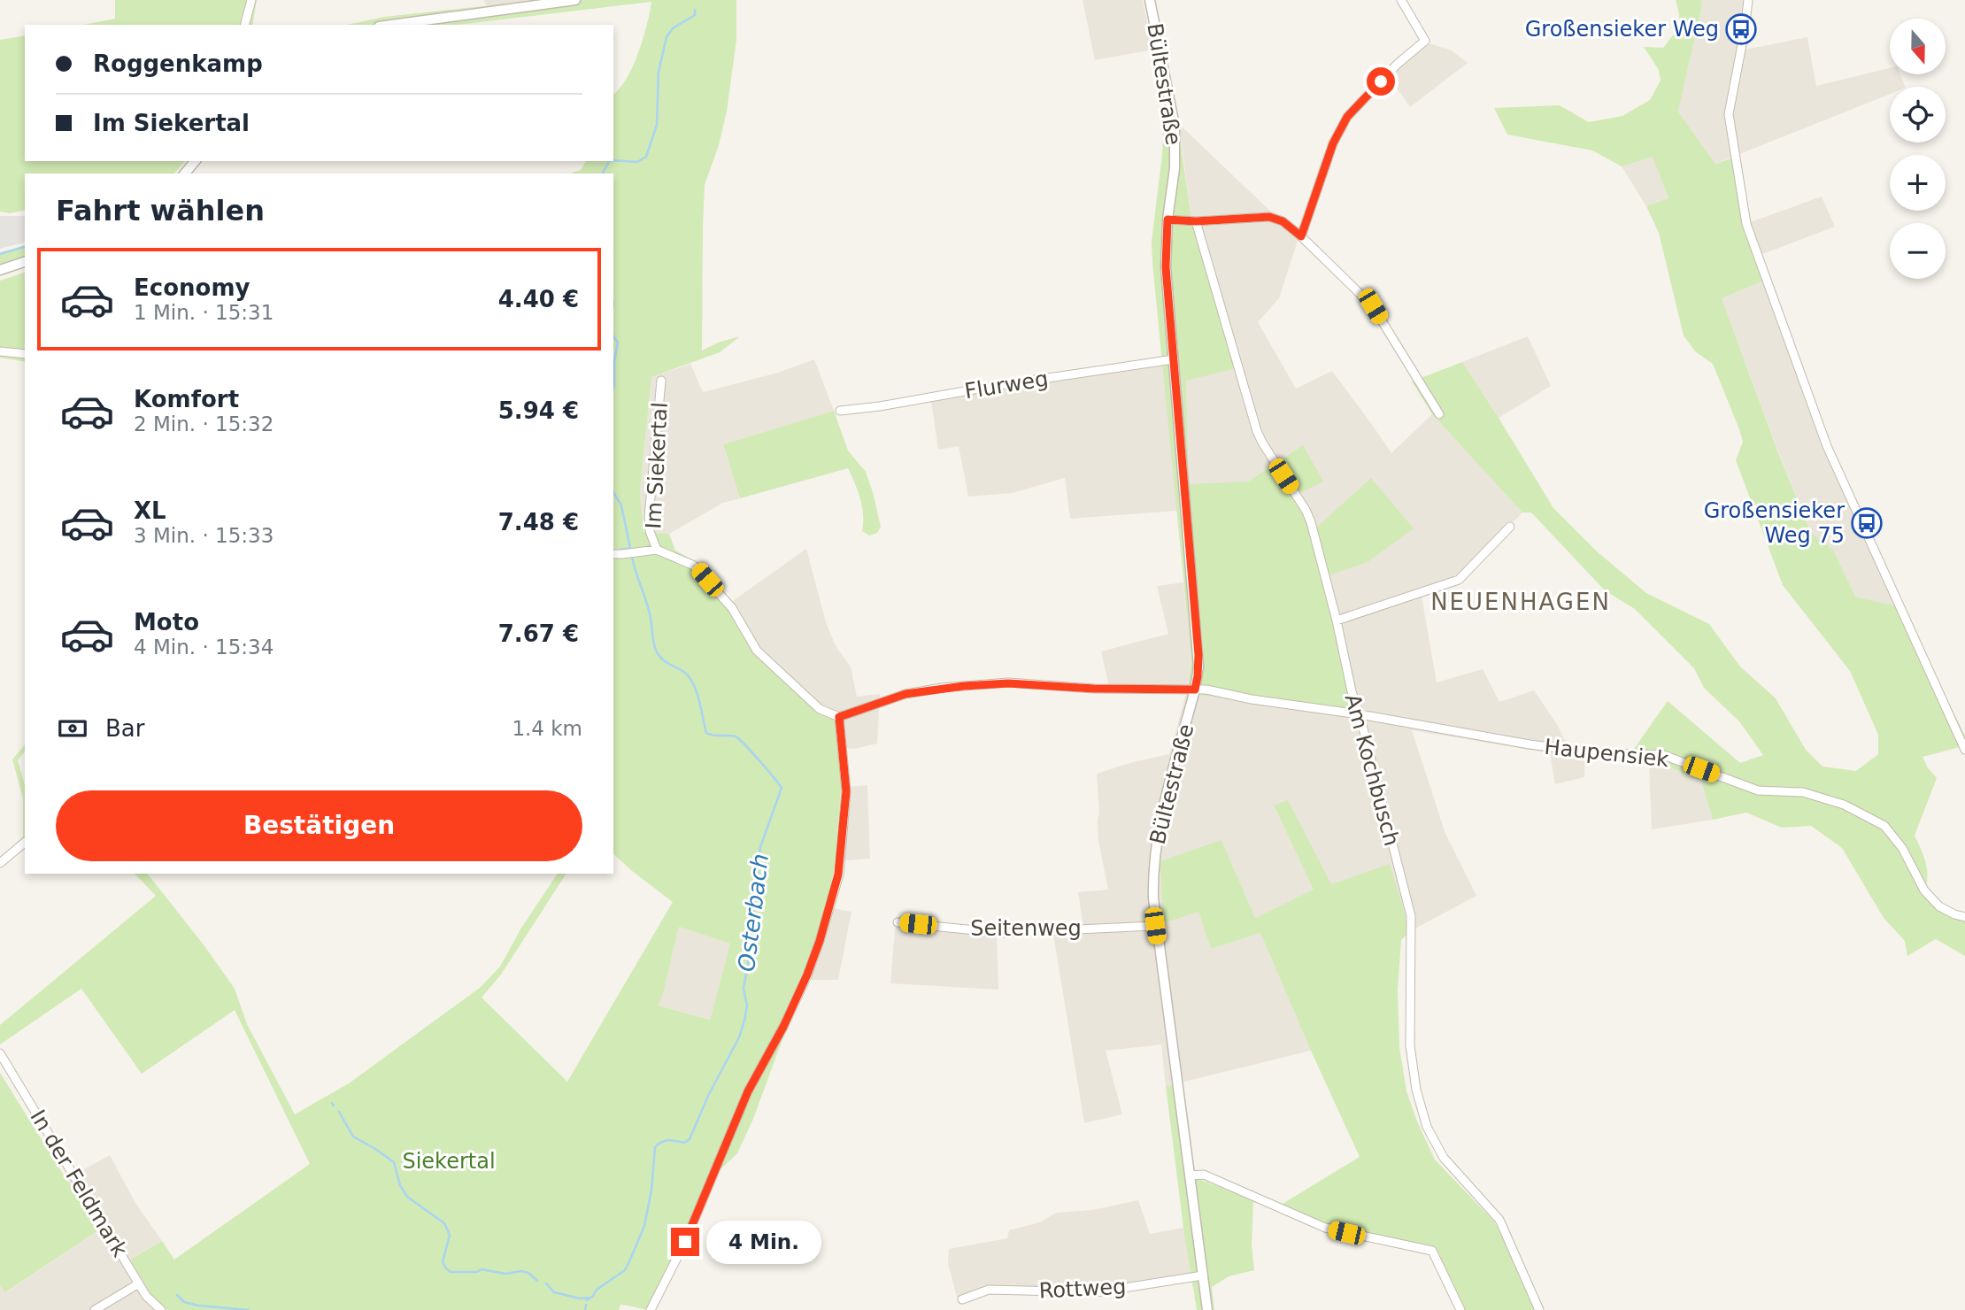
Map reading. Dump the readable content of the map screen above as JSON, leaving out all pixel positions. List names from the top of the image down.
{
  "streets": {
    "street": [
      "Bültestraße",
      "Flurweg",
      "Im Siekertal",
      "Haupensiek",
      "Am Kochbusch",
      "Seitenweg",
      "In der Feldmark",
      "Rottweg"
    ]
  },
  "crossings": [
    ["Bültestraße", "Flurweg"],
    ["Bültestraße", "Haupensiek"],
    ["Bültestraße", "Seitenweg"],
    ["Bültestraße", "Rottweg"],
    ["Im Siekertal", "Haupensiek"],
    ["Haupensiek", "Am Kochbusch"]
  ],
  "districts": ["NEUENHAGEN"],
  "water": ["Osterbach"],
  "parks": ["Siekertal"],
  "places": {
    "bus stop": ["Großensieker Weg", "Großensieker Weg 75"]
  },
  "north": "bottom",
  "page": {
    "map_buttons": ["+", "−"],
    "banner": ["Roggenkamp", "Im Siekertal"],
    "heading": "Fahrt wählen",
    "list": [
      {
        "name": "Economy",
        "note": "1 Min. · 15:31",
        "value": "4.40 €"
      },
      {
        "name": "Komfort",
        "note": "2 Min. · 15:32",
        "value": "5.94 €"
      },
      {
        "name": "XL",
        "note": "3 Min. · 15:33",
        "value": "7.48 €"
      },
      {
        "name": "Moto",
        "note": "4 Min. · 15:34",
        "value": "7.67 €"
      }
    ],
    "pay": ["Bar", "1.4 km"],
    "buttons": "Bestätigen",
    "bubble": "4 Min."
  }
}
